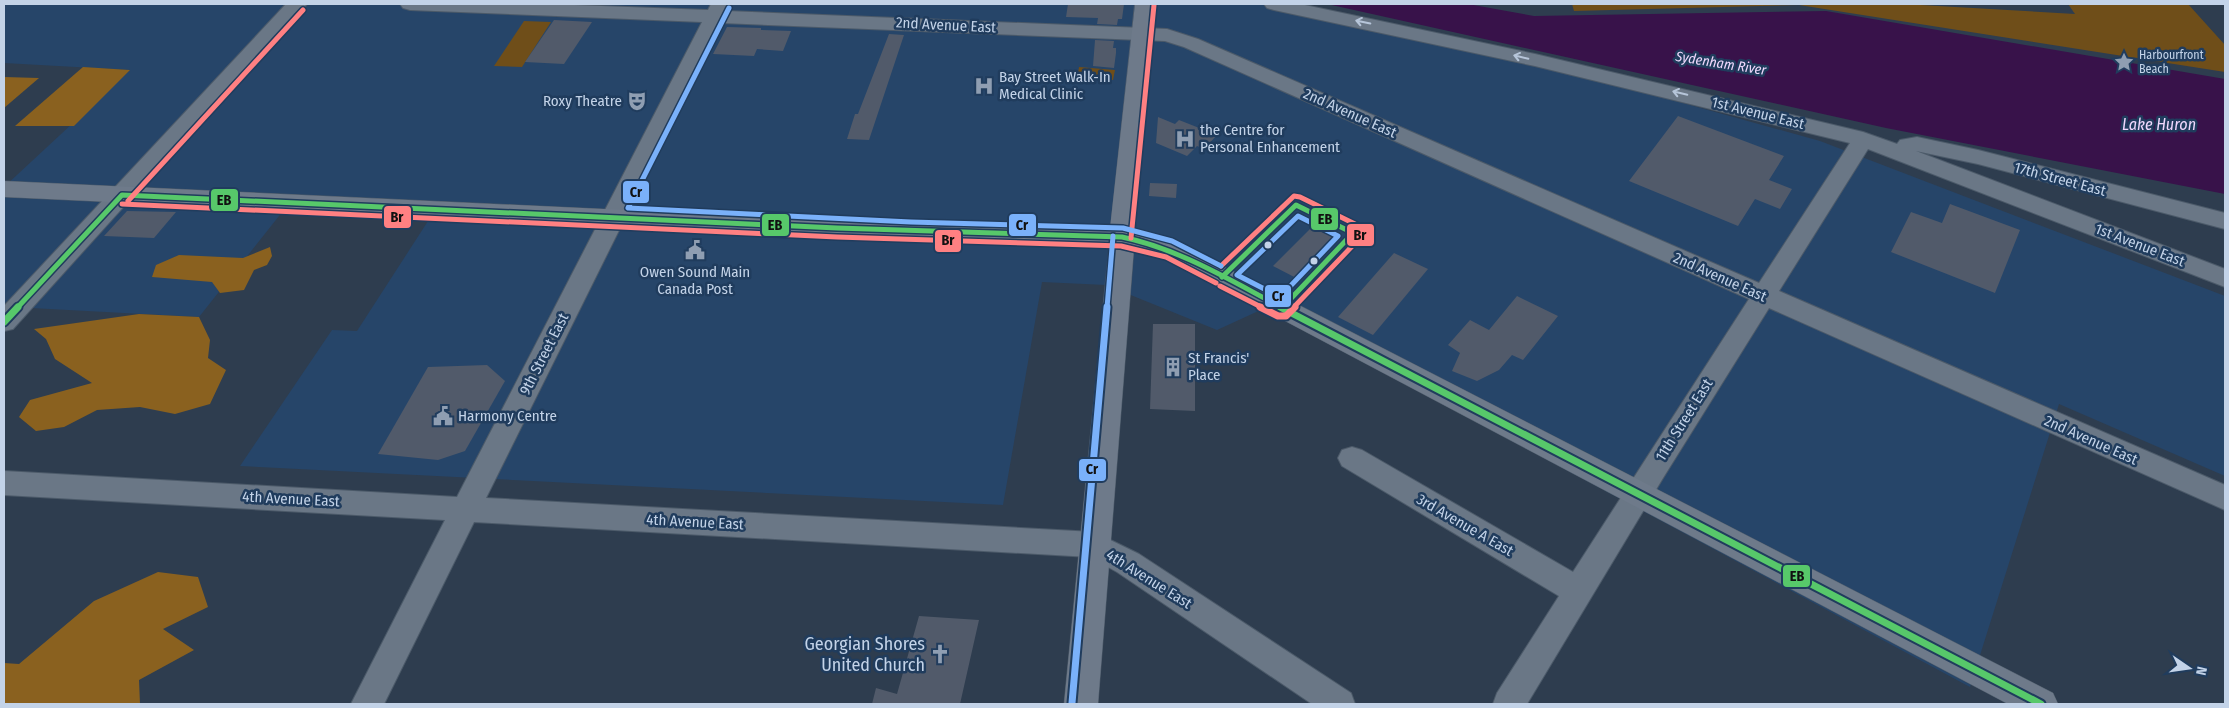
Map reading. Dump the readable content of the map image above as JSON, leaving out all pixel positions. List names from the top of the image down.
{
  "streets": {
    "street": [
      "2nd Avenue East",
      "1st Avenue East",
      "17th Street East",
      "9th Street East",
      "11th Street East",
      "4th Avenue East",
      "3rd Avenue A East"
    ]
  },
  "crossings": [
    ["2nd Avenue East", "9th Street East"],
    ["2nd Avenue East", "11th Street East"],
    ["1st Avenue East", "17th Street East"],
    ["1st Avenue East", "11th Street East"],
    ["9th Street East", "4th Avenue East"],
    ["11th Street East", "3rd Avenue A East"]
  ],
  "one_way": ["1st Avenue East"],
  "water": ["Sydenham River", "Lake Huron"],
  "places": {
    "place": ["Harbourfront Beach"],
    "hospital": ["Bay Street Walk-In Medical Clinic", "the Centre for Personal Enhancement"],
    "theatre": ["Roxy Theatre"],
    "public building": ["Owen Sound Main Canada Post", "Harmony Centre"],
    "building": ["St Francis' Place"],
    "church": ["Georgian Shores United Church"]
  },
  "lines": ["transit line Br", "transit line Cr", "transit line EB"],
  "north": "right"
}
